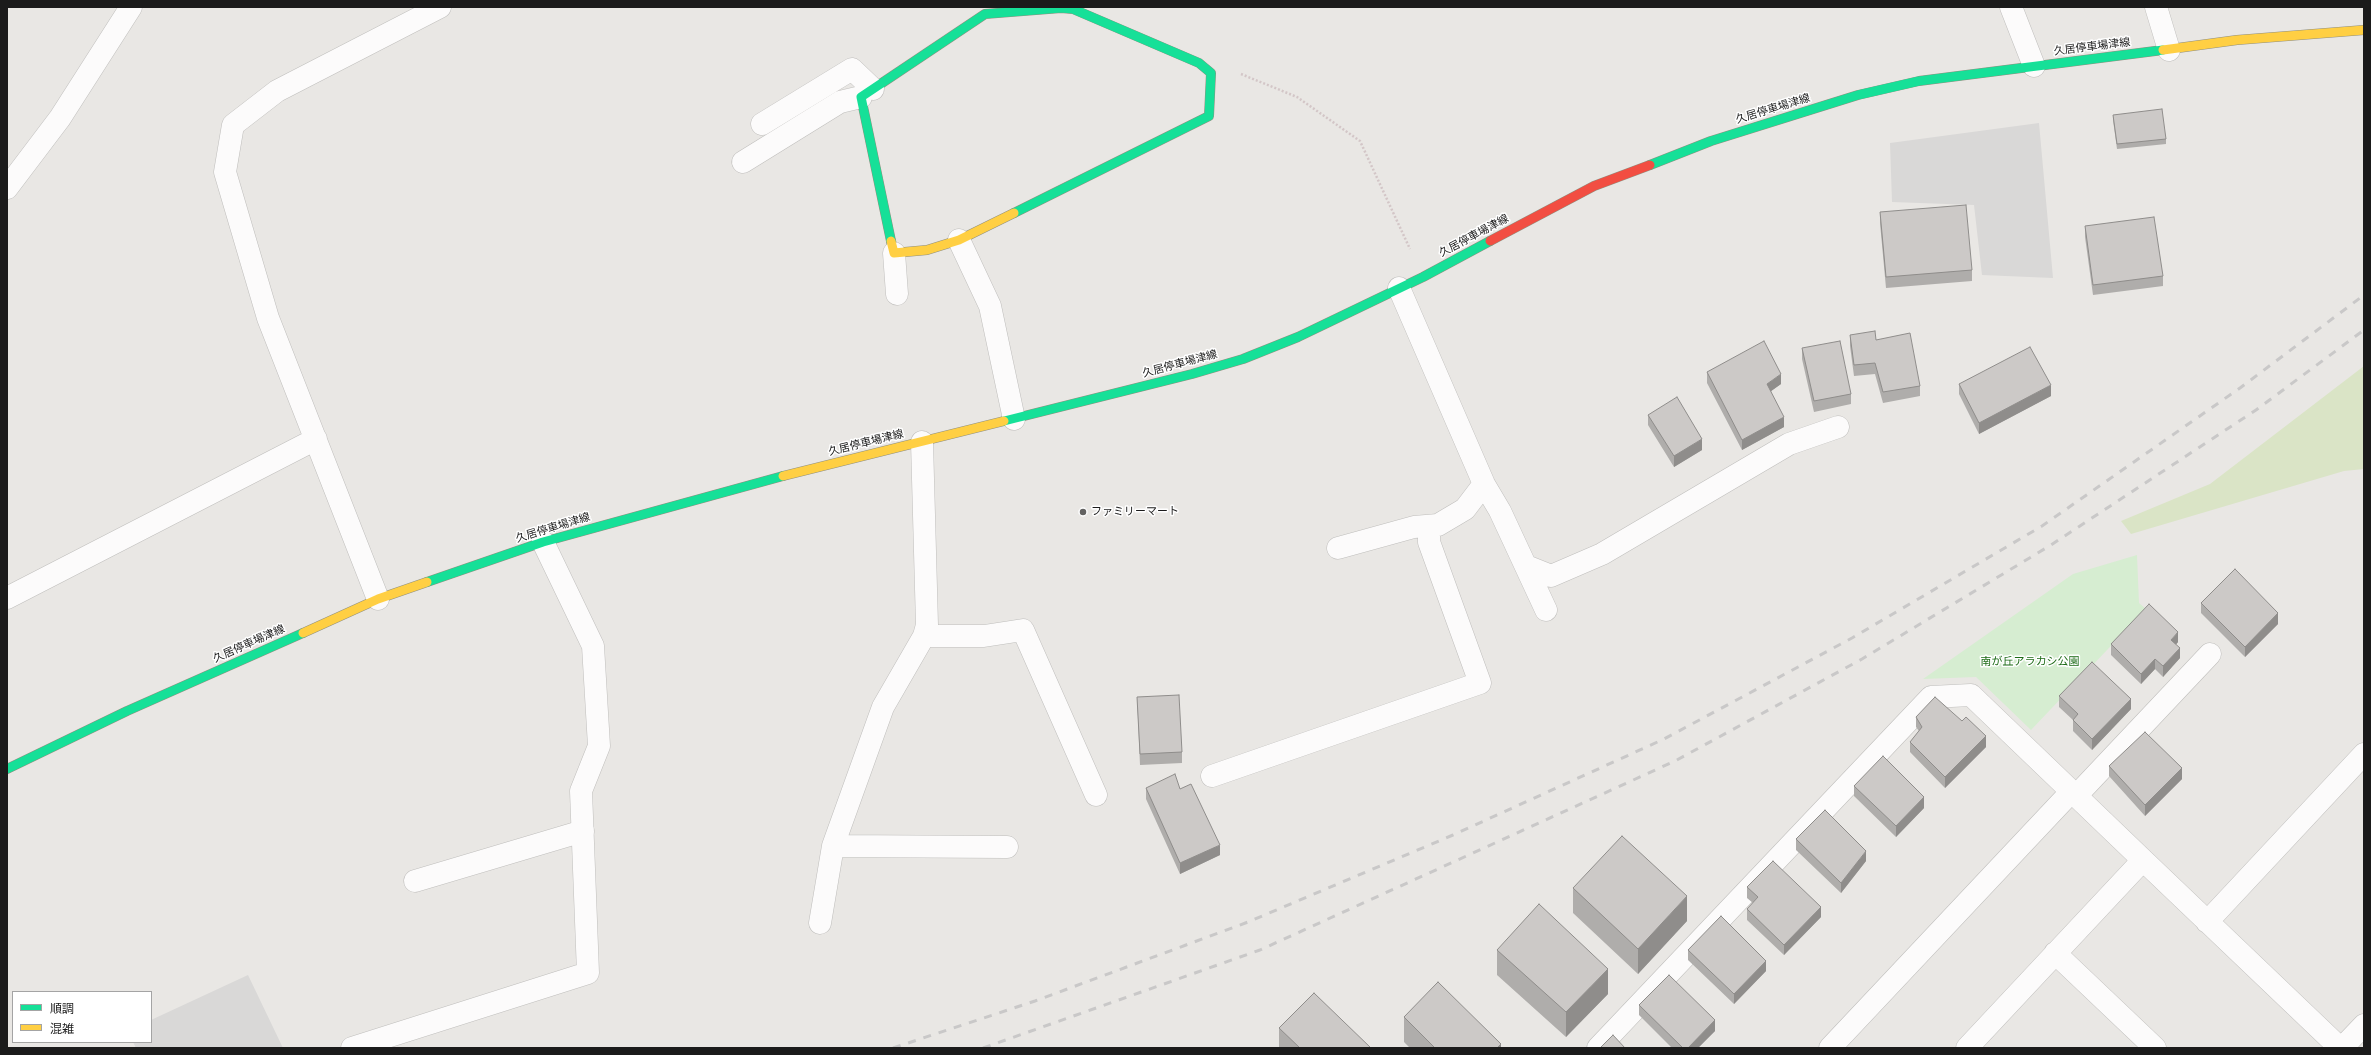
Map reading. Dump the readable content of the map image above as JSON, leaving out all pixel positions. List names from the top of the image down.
{
  "streets": {
    "main road": ["久居停車場津線"]
  },
  "parks": ["南が丘アラカシ公園"],
  "places": ["ファミリーマート"],
  "legend": ["順調", "混雑"]
}
